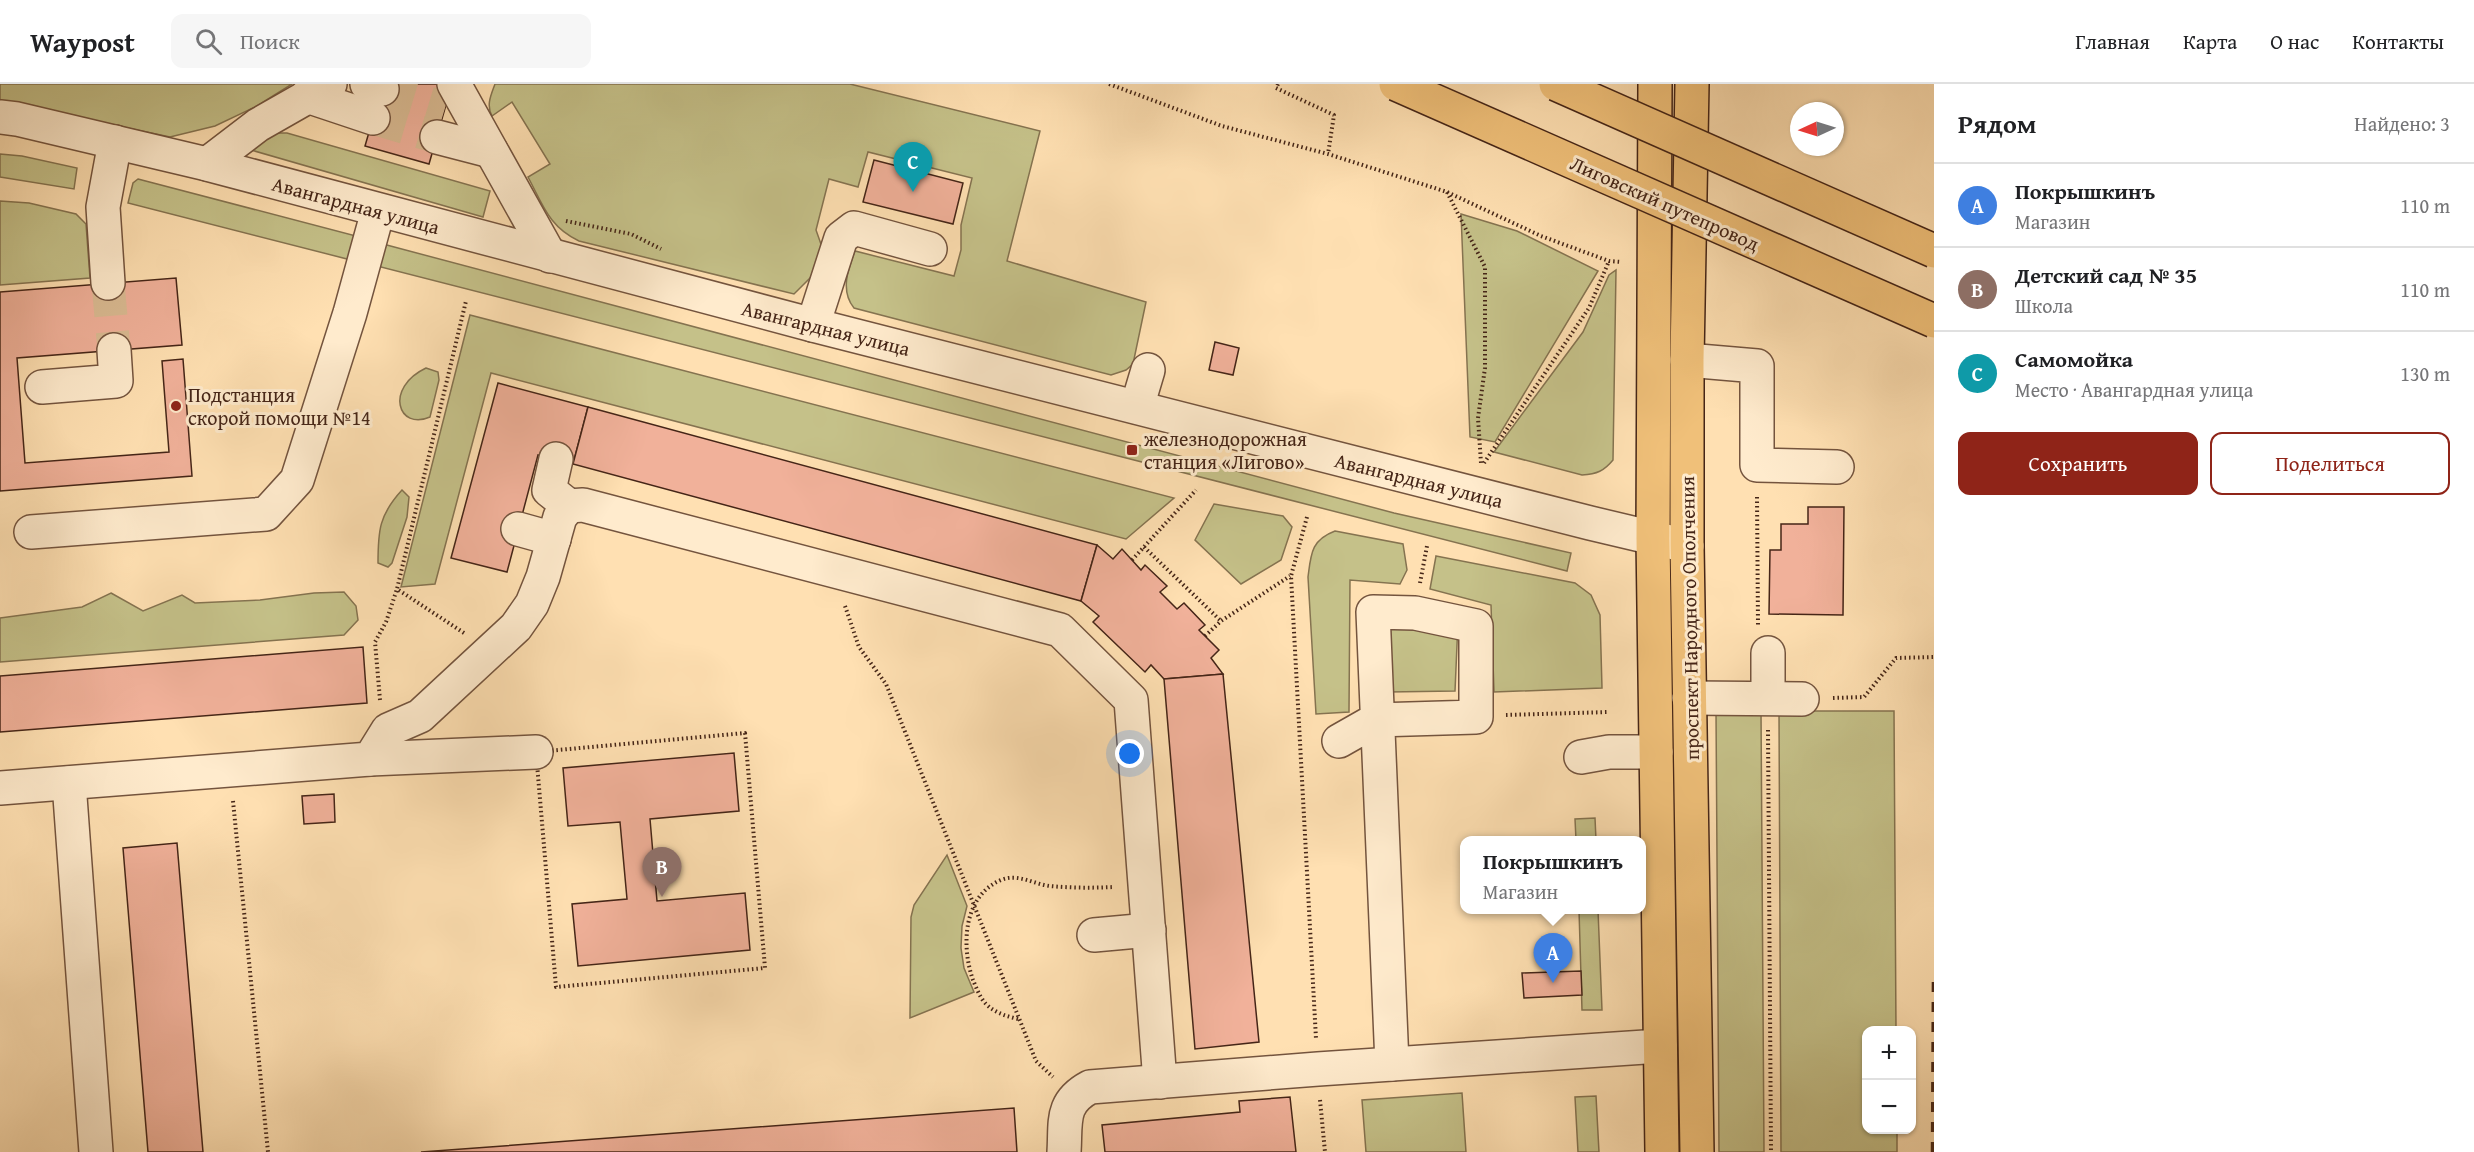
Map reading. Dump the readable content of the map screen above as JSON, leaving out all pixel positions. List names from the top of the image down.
{
  "streets": {
    "main road": ["Лиговский путепровод", "проспект Народного Ополчения"],
    "street": ["Авангардная улица"]
  },
  "crossings": [
    ["Авангардная улица", "проспект Народного Ополчения"]
  ],
  "places": {
    "other": ["Подстанция скорой помощи №14"],
    "transit": ["железнодорожная станция «Лигово»"]
  },
  "north": "left",
  "page": {
    "header": "Waypost",
    "search": "Поиск",
    "nav": [
      "Главная",
      "Карта",
      "О нас",
      "Контакты"
    ],
    "heading": ["Рядом", "Найдено: 3"],
    "pins": ["C", "B", "A"],
    "list": [
      {
        "mark": "A",
        "name": "Покрышкинъ",
        "note": "Магазин",
        "value": "110 m"
      },
      {
        "mark": "B",
        "name": "Детский сад № 35",
        "note": "Школа",
        "value": "110 m"
      },
      {
        "mark": "C",
        "name": "Самомойка",
        "note": "Место · Авангардная улица",
        "value": "130 m"
      }
    ],
    "buttons": ["Сохранить", "Поделиться"],
    "popup": ["Покрышкинъ", "Магазин"],
    "map_buttons": ["+", "−"]
  }
}
